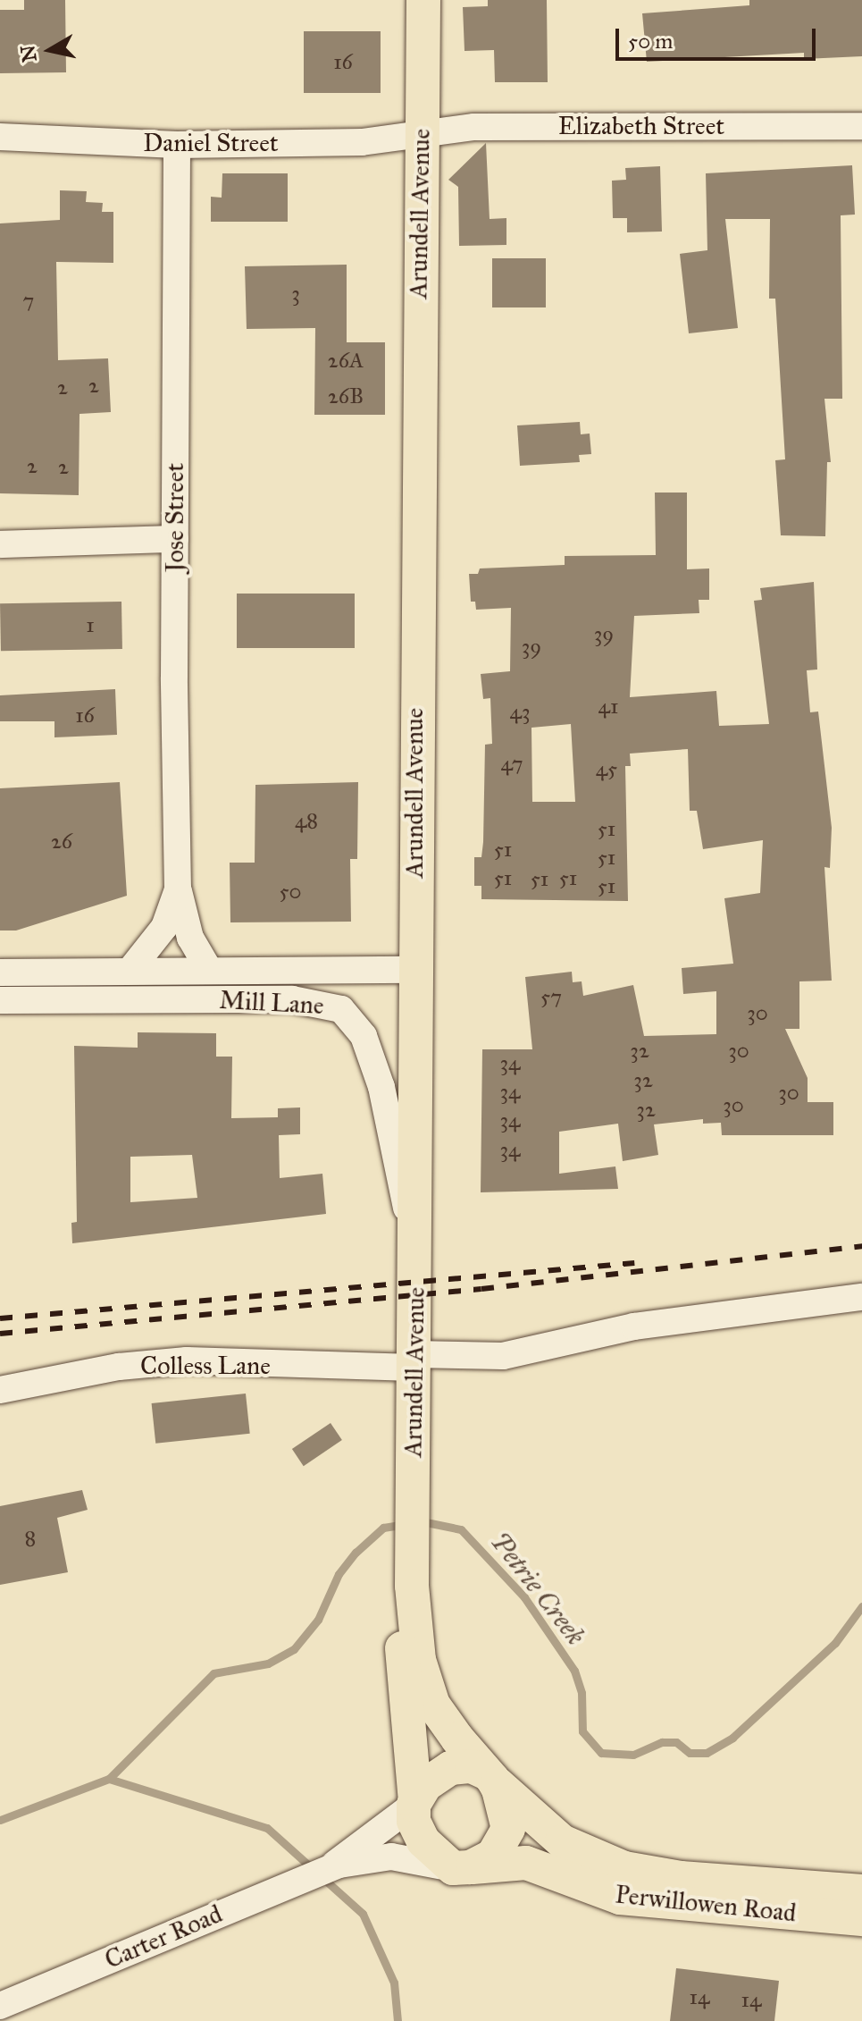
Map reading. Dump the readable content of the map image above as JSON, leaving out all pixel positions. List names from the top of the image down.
{
  "streets": {
    "main road": ["Arundell Avenue", "Perwillowen Road"],
    "street": [
      "Elizabeth Street",
      "Daniel Street",
      "Jose Street",
      "Mill Lane",
      "Colless Lane",
      "Carter Road"
    ]
  },
  "crossings": [
    ["Elizabeth Street", "Daniel Street"],
    ["Elizabeth Street", "Arundell Avenue"],
    ["Daniel Street", "Arundell Avenue"],
    ["Daniel Street", "Jose Street"],
    ["Arundell Avenue", "Mill Lane"],
    ["Arundell Avenue", "Colless Lane"],
    ["Arundell Avenue", "Perwillowen Road"],
    ["Arundell Avenue", "Carter Road"],
    ["Jose Street", "Mill Lane"],
    ["Perwillowen Road", "Carter Road"]
  ],
  "water": ["Petrie Creek"],
  "house_numbers": [
    "16",
    "3",
    "7",
    "26A",
    "2",
    "2",
    "26B",
    "2",
    "2",
    "1",
    "39",
    "39",
    "41",
    "43",
    "16",
    "47",
    "45",
    "48",
    "51",
    "26",
    "51",
    "51",
    "51",
    "51",
    "51",
    "51",
    "50",
    "57",
    "30",
    "32",
    "30",
    "34",
    "32",
    "34",
    "30",
    "30",
    "32",
    "34",
    "34",
    "8",
    "14",
    "14"
  ],
  "scale_bar": "50 m",
  "north": "left"
}
